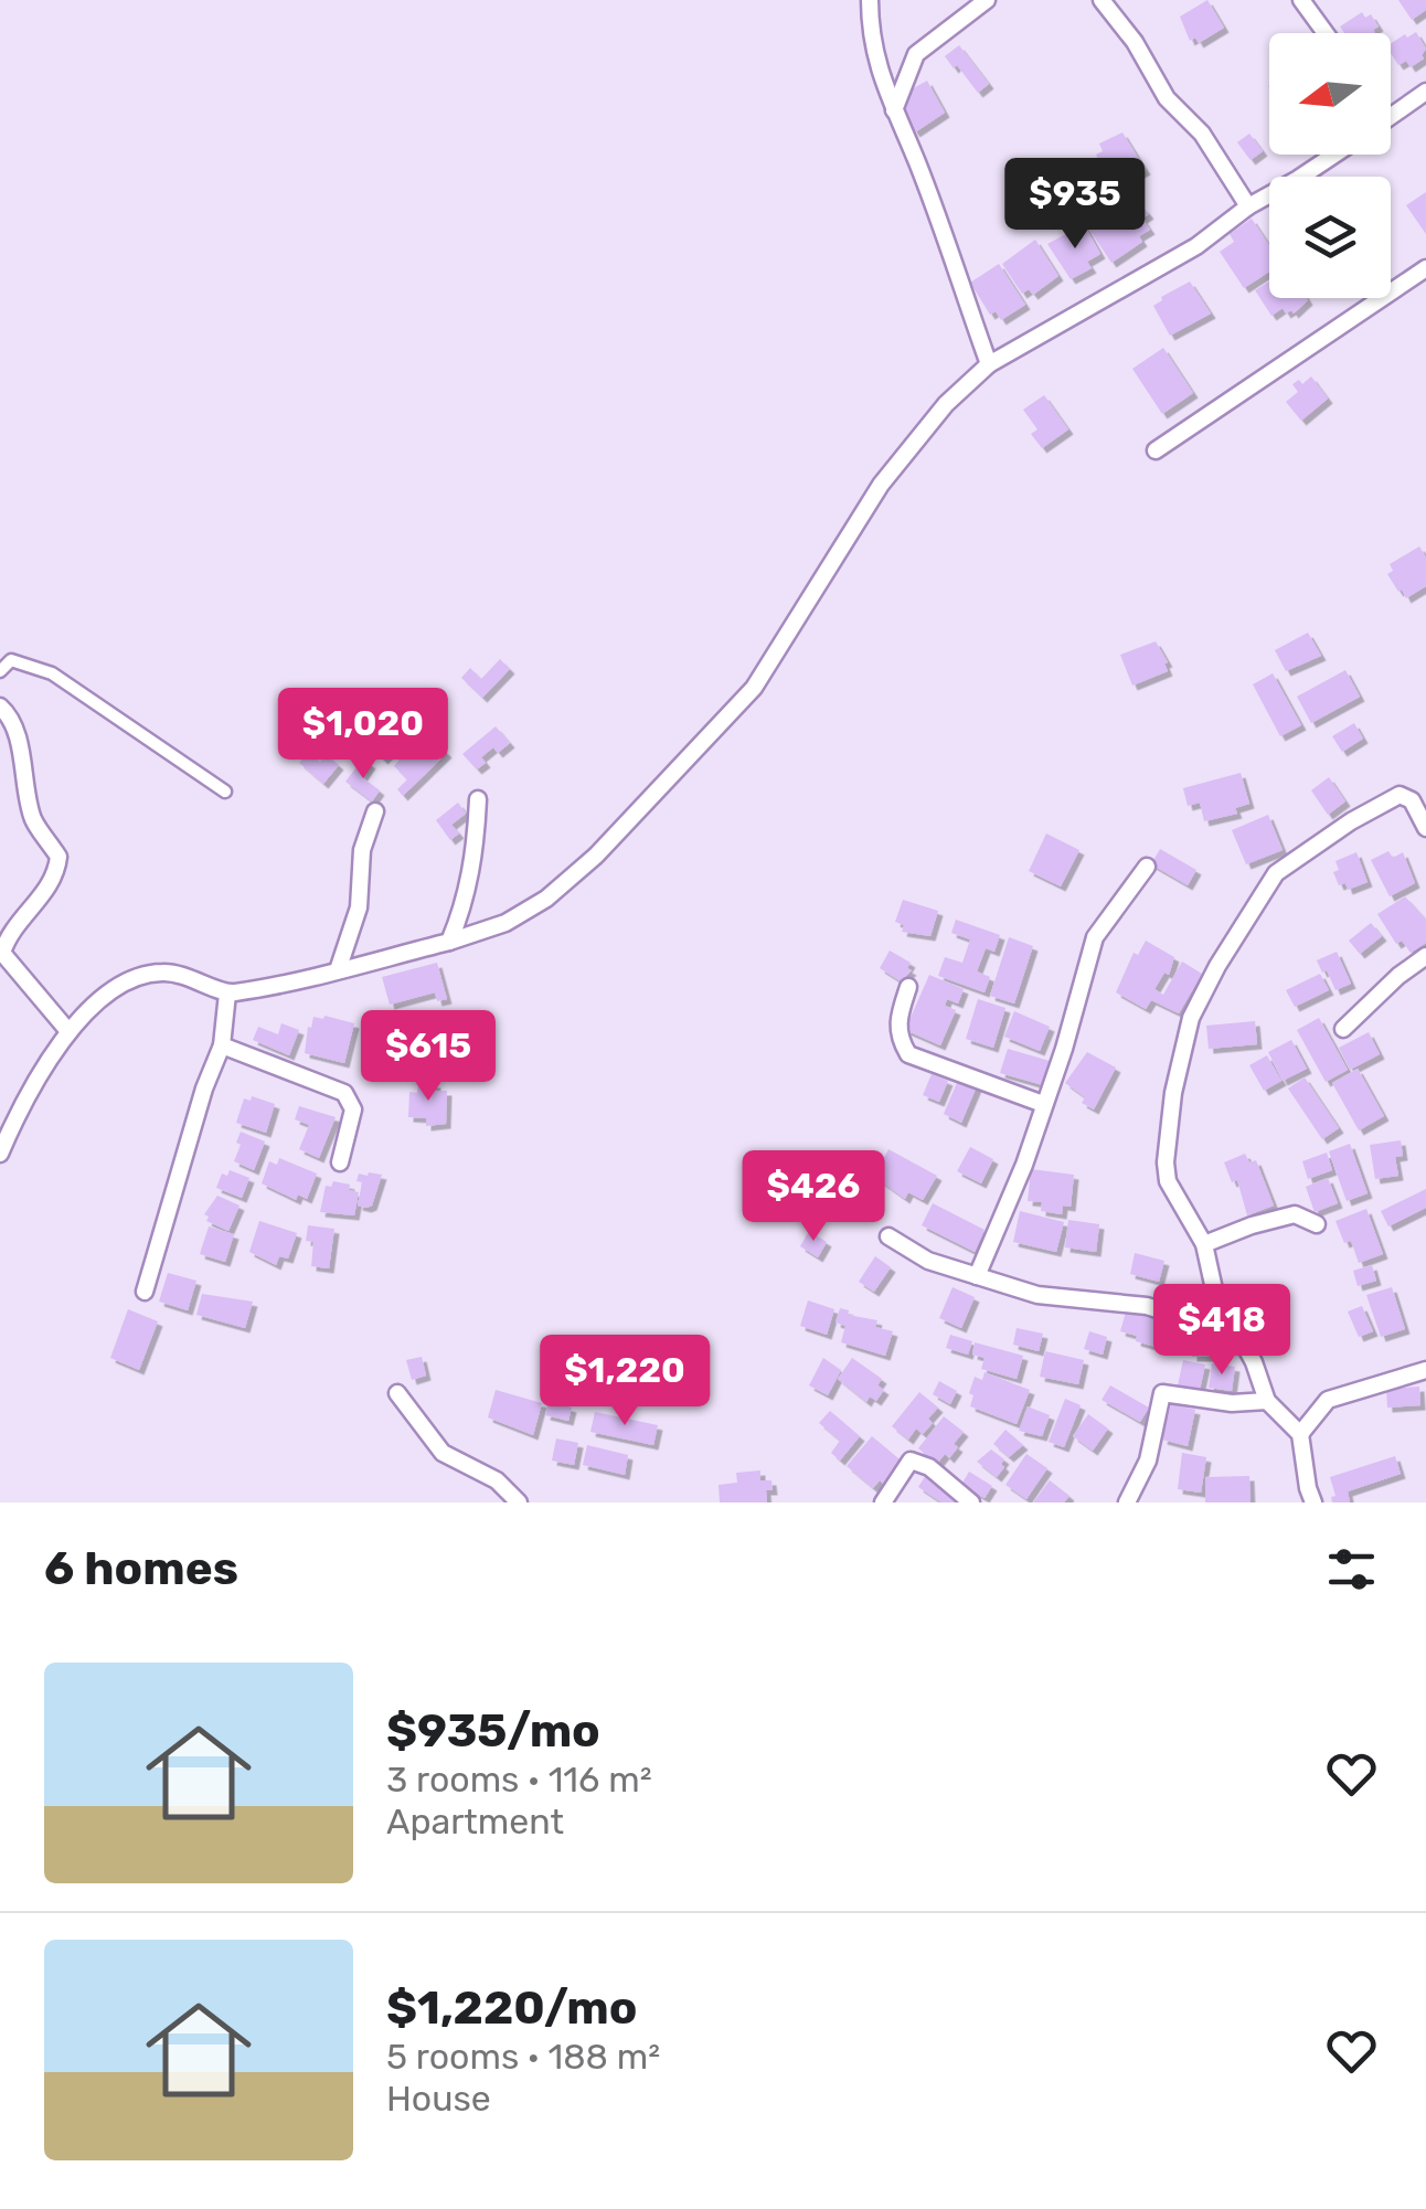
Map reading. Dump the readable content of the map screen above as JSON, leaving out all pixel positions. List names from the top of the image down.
{
  "north": "left",
  "page": {
    "price": [
      "$935",
      "$1,020",
      "$615",
      "$426",
      "$418",
      "$1,220"
    ],
    "heading": "6 homes",
    "list": [
      {
        "name": "$935/mo",
        "note": "3 rooms · 116 m² · Apartment"
      },
      {
        "name": "$1,220/mo",
        "note": "5 rooms · 188 m² · House"
      }
    ]
  }
}
